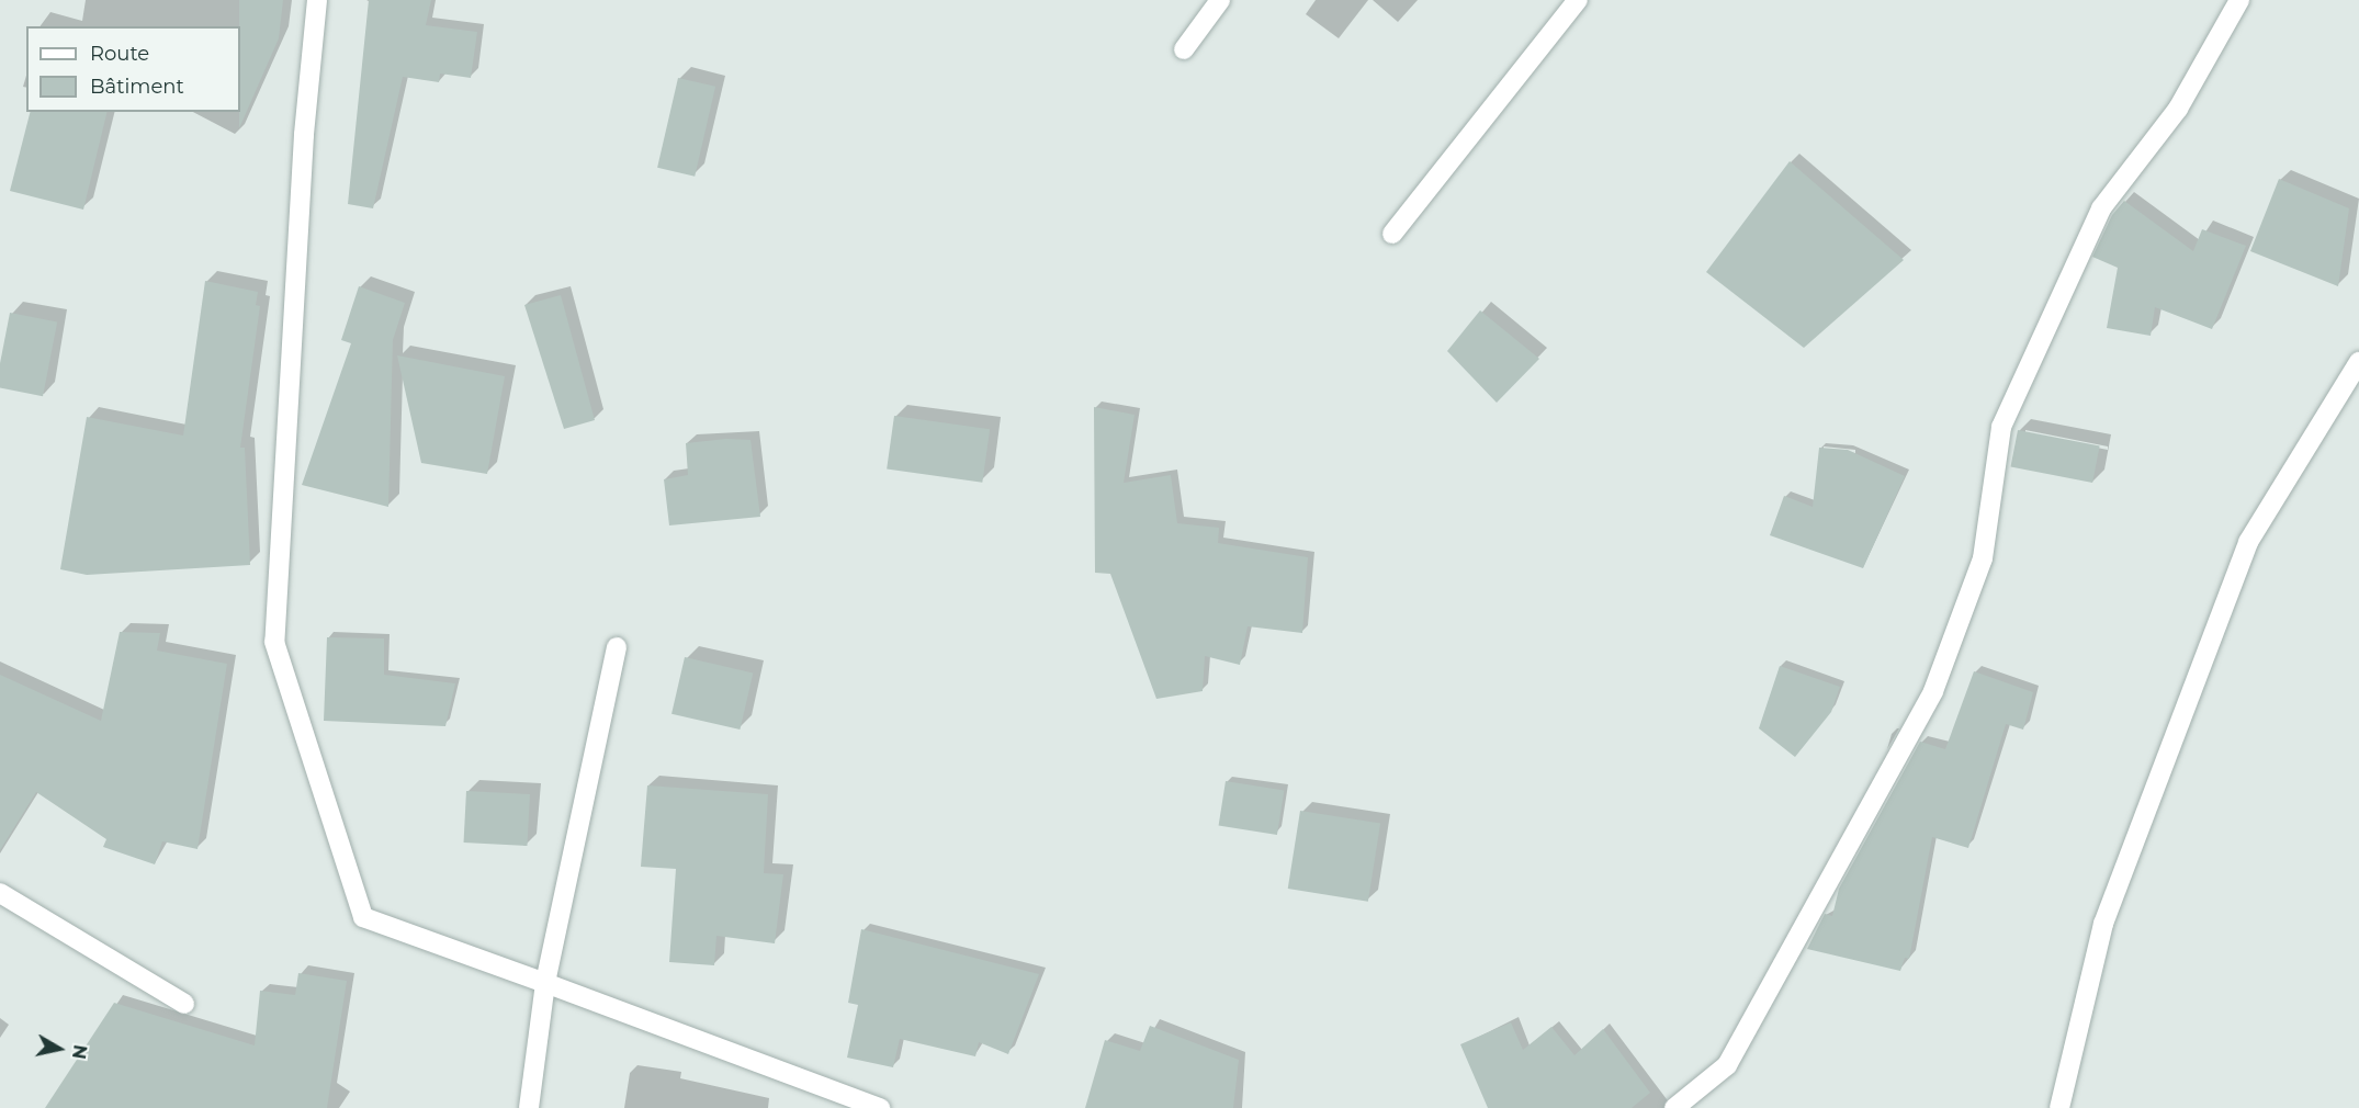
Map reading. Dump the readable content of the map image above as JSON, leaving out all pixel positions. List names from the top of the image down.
{
  "legend": ["Route", "Bâtiment"],
  "north": "right"
}
